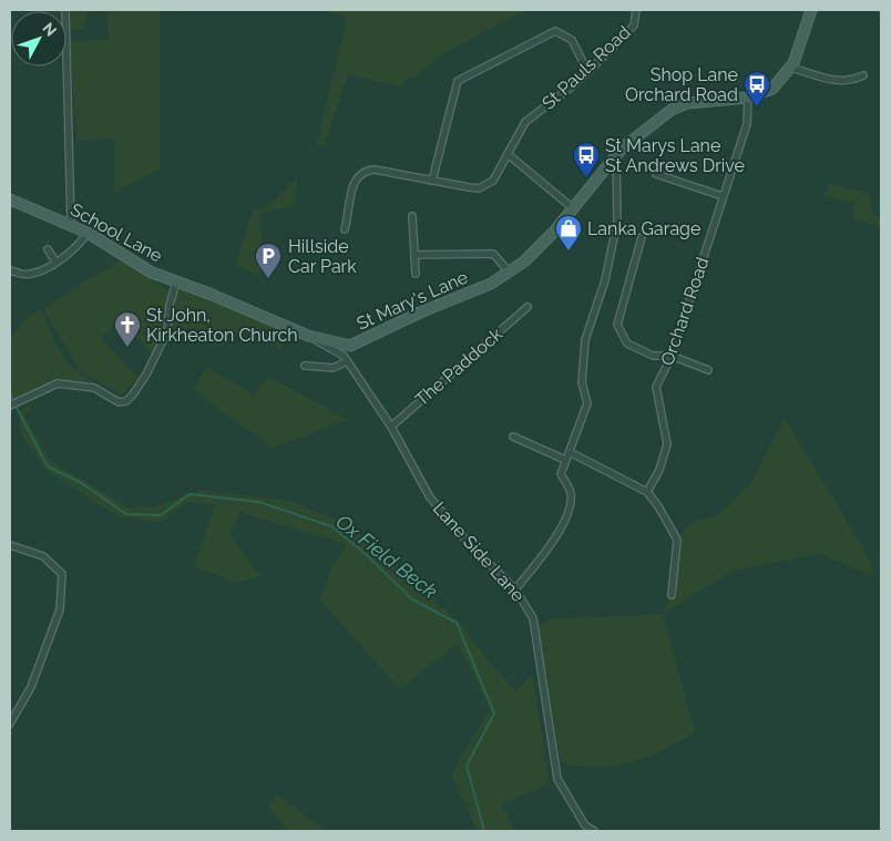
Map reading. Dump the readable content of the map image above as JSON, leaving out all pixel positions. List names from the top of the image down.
{
  "streets": {
    "street": [
      "St Pauls Road",
      "School Lane",
      "St Mary's Lane",
      "Orchard Road",
      "The Paddock",
      "Lane Side Lane"
    ]
  },
  "crossings": [
    ["School Lane", "St Mary's Lane"],
    ["St Mary's Lane", "Orchard Road"],
    ["St Mary's Lane", "Lane Side Lane"],
    ["The Paddock", "Lane Side Lane"]
  ],
  "water": ["Ox Field Beck"],
  "places": {
    "bus stop": ["Shop Lane Orchard Road", "St Marys Lane St Andrews Drive"],
    "shop": ["Lanka Garage"],
    "parking": ["Hillside Car Park"],
    "church": ["St John, Kirkheaton Church"]
  },
  "north": "top right"
}
